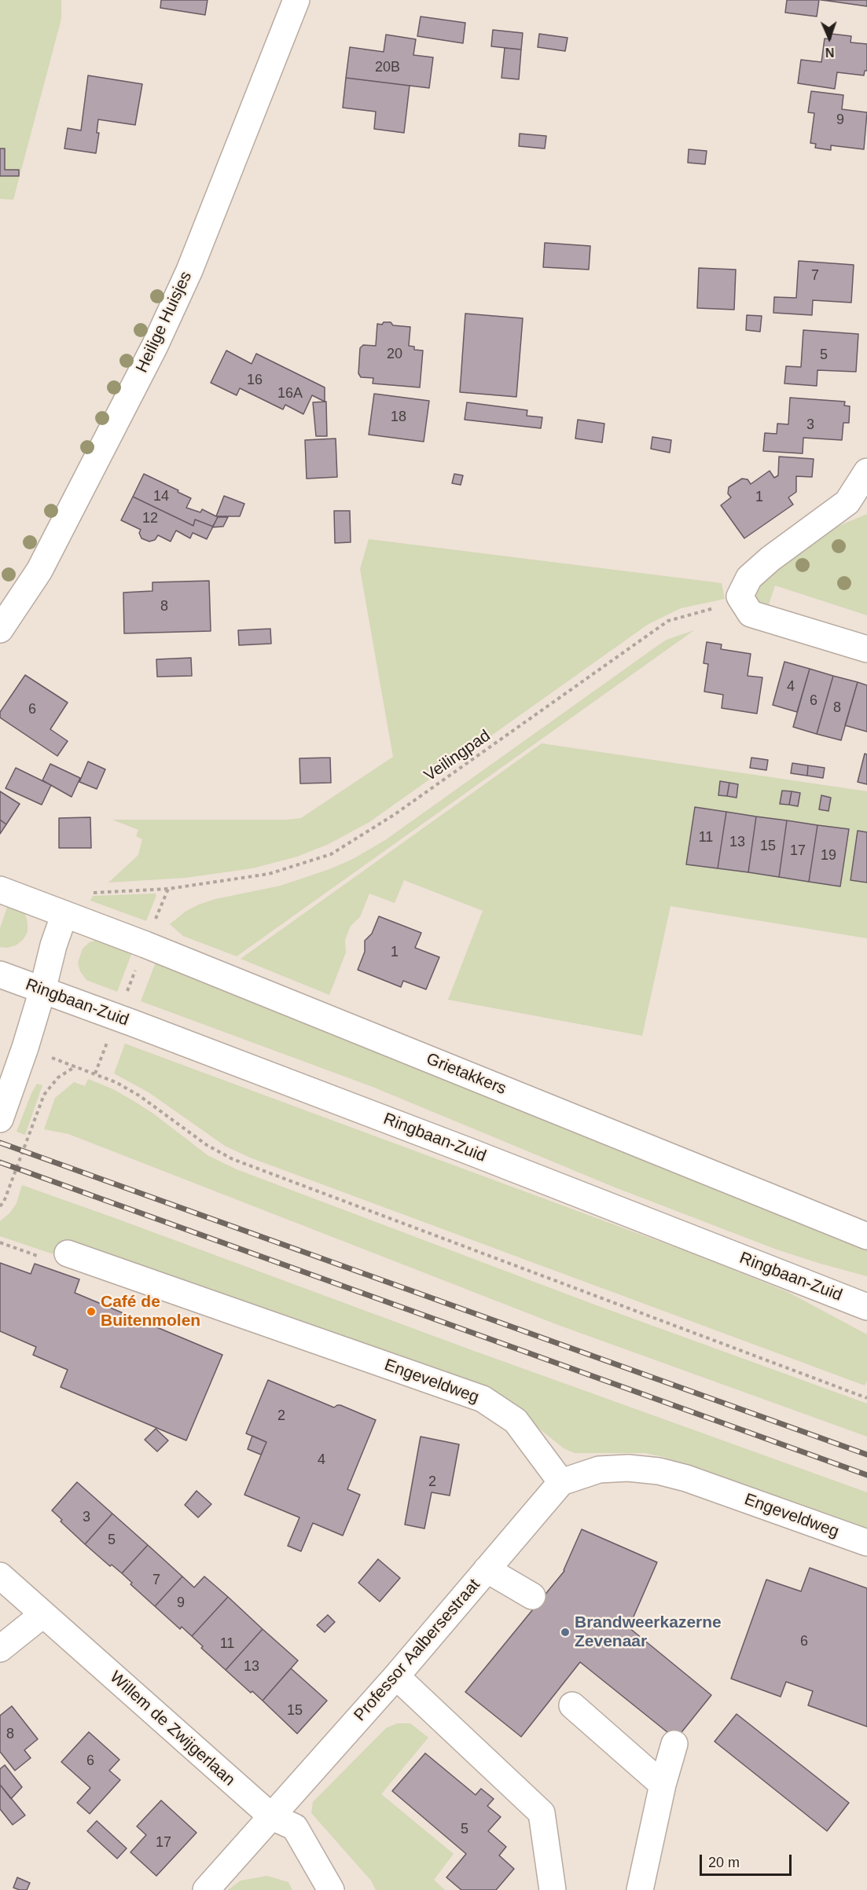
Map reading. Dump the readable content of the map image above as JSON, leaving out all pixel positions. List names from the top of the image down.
{
  "streets": {
    "street": [
      "Heilige Huisjes",
      "Ringbaan-Zuid",
      "Grietakkers",
      "Engeveldweg",
      "Professor Aalbersestraat",
      "Willem de Zwijgerlaan"
    ],
    "path": ["Veilingpad"]
  },
  "crossings": [
    ["Engeveldweg", "Professor Aalbersestraat"],
    ["Professor Aalbersestraat", "Willem de Zwijgerlaan"]
  ],
  "places": ["Café de Buitenmolen", "Brandweerkazerne Zevenaar"],
  "house_numbers": [
    "20B",
    "9",
    "7",
    "20",
    "5",
    "16",
    "16A",
    "18",
    "3",
    "14",
    "1",
    "12",
    "8",
    "4",
    "6",
    "8",
    "6",
    "11",
    "13",
    "15",
    "17",
    "19",
    "1",
    "2",
    "4",
    "2",
    "3",
    "5",
    "7",
    "9",
    "6",
    "11",
    "13",
    "15",
    "8",
    "6",
    "5",
    "17"
  ],
  "scale_bar": "20 m",
  "north": "bottom"
}
